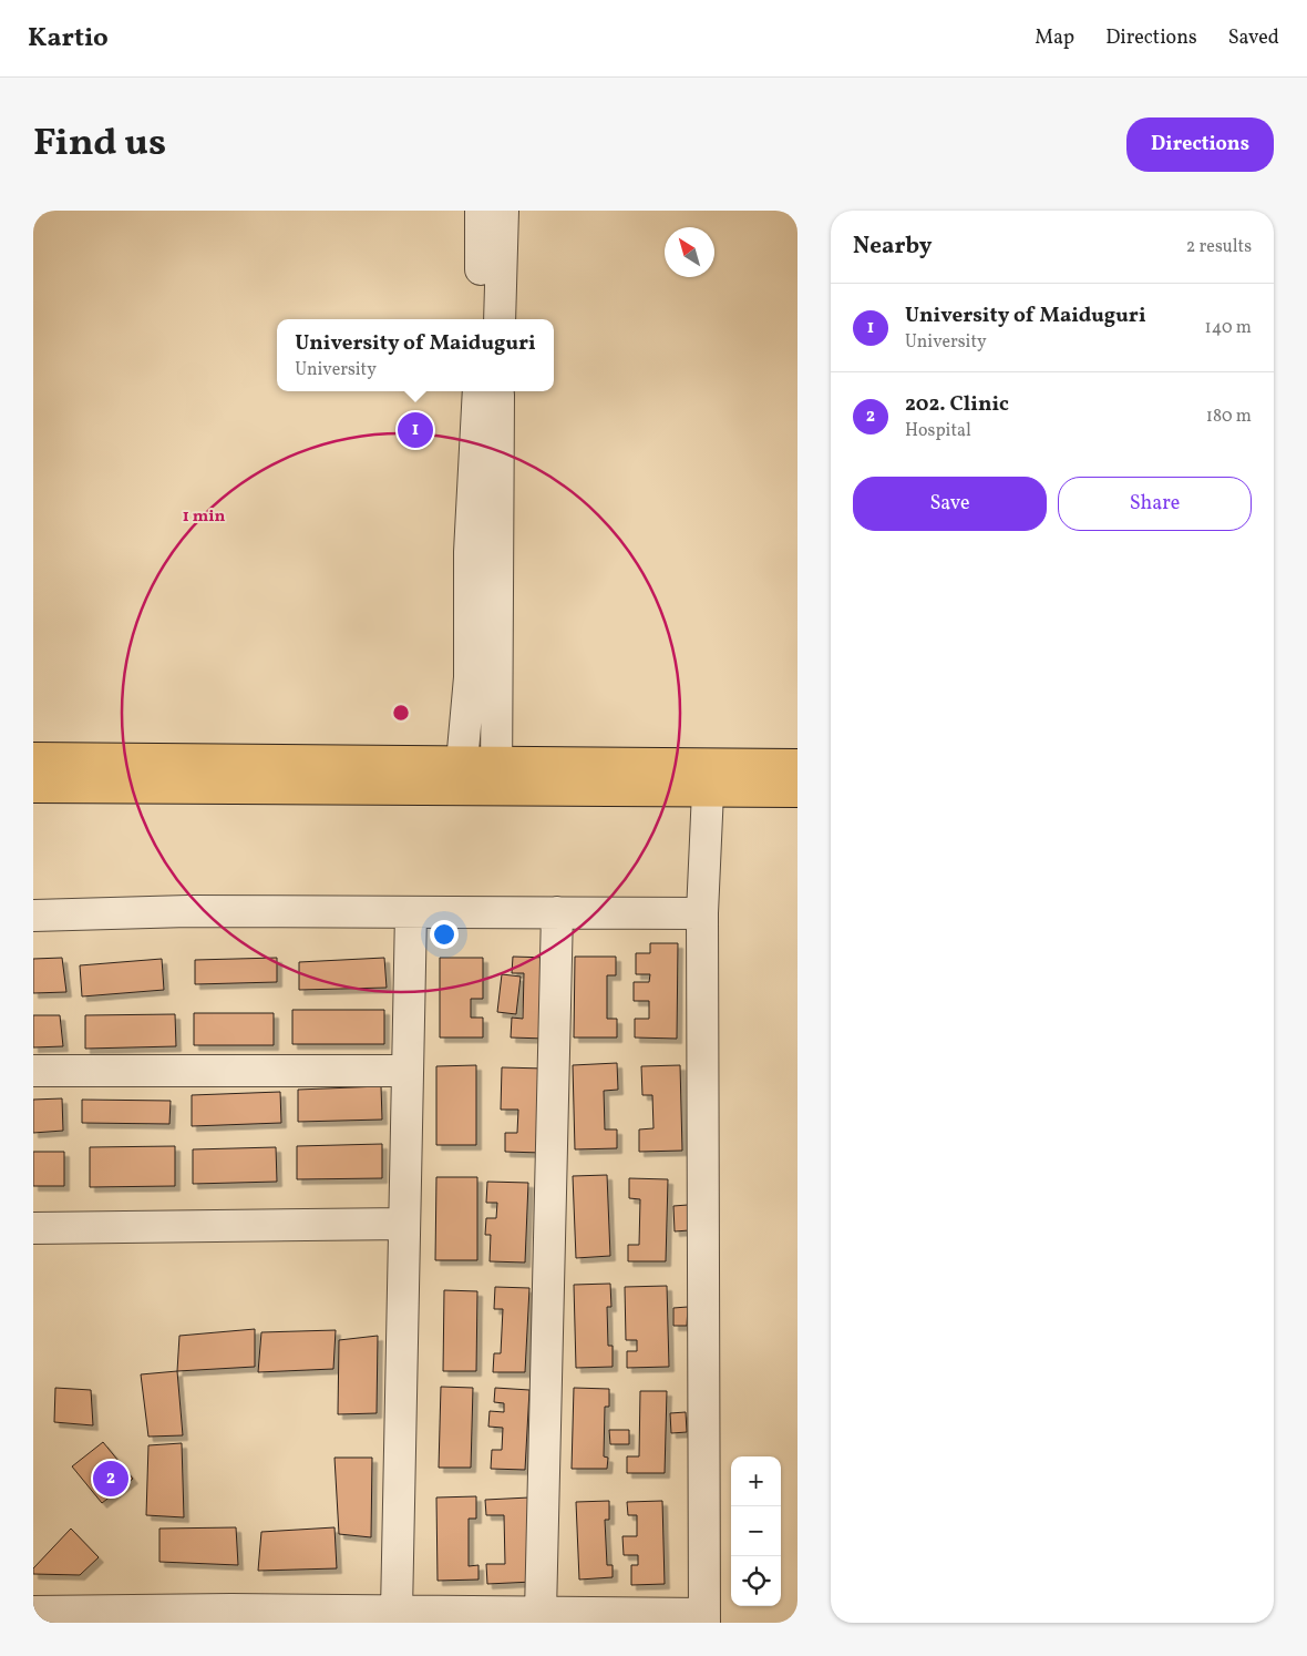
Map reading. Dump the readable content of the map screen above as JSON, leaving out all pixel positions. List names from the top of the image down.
{
  "north": "top left",
  "page": {
    "header": "Kartio",
    "nav": ["Map", "Directions", "Saved"],
    "title": "Find us",
    "buttons": [
      "Directions",
      ["Save", "Share"]
    ],
    "heading": ["Nearby", "2 results"],
    "list": [
      {
        "mark": "1",
        "name": "University of Maiduguri",
        "note": "University",
        "value": "140 m"
      },
      {
        "mark": "2",
        "name": "202. Clinic",
        "note": "Hospital",
        "value": "180 m"
      }
    ],
    "popup": ["University of Maiduguri", "University"],
    "pins": ["1", "2"],
    "map_buttons": ["+", "−"]
  },
  "rings": ["1 min"]
}
